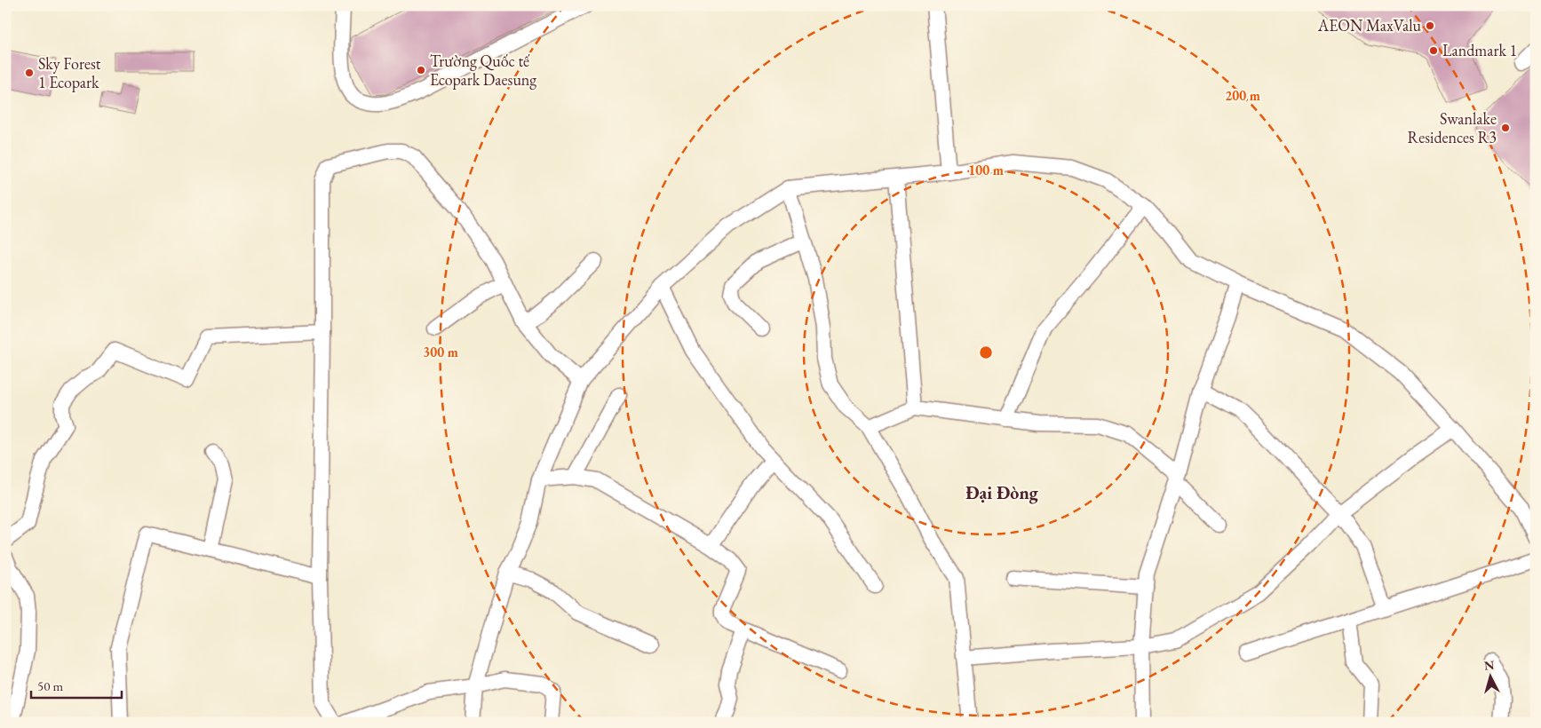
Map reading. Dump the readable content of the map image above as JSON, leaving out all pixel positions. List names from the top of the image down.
{
  "districts": ["Đại Đòng"],
  "places": [
    "AEON MaxValu",
    "Landmark 1",
    "Trường Quốc tế Ecopark Daesung",
    "Sky Forest 1 Ecopark",
    "Swanlake Residences R3"
  ],
  "scale_bar": "50 m",
  "north": "top",
  "rings": ["200 m", "100 m", "300 m"]
}
